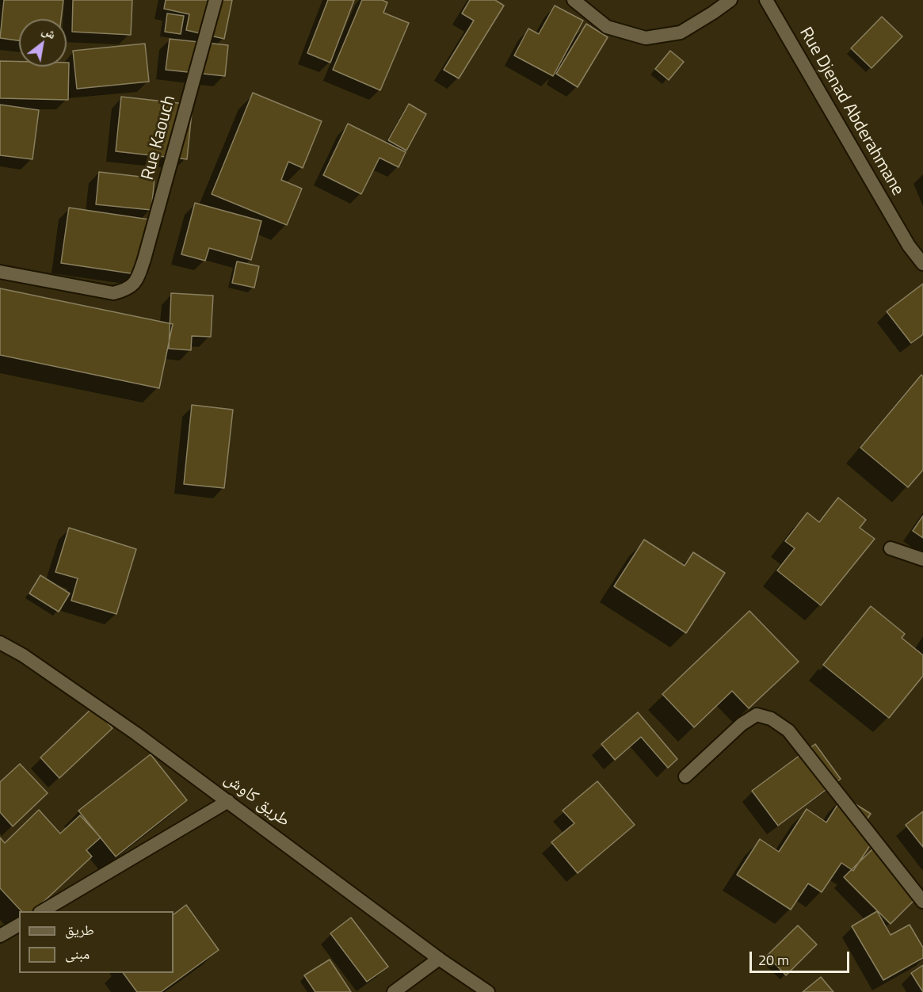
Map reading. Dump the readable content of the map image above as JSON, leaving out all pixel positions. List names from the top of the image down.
{
  "streets": {
    "street": ["Rue Djenad Abderahmane", "Rue Kaouch", "طريق كاوش"]
  },
  "legend": ["طريق", "مبنى"],
  "scale_bar": "20 m",
  "north": "top right"
}
